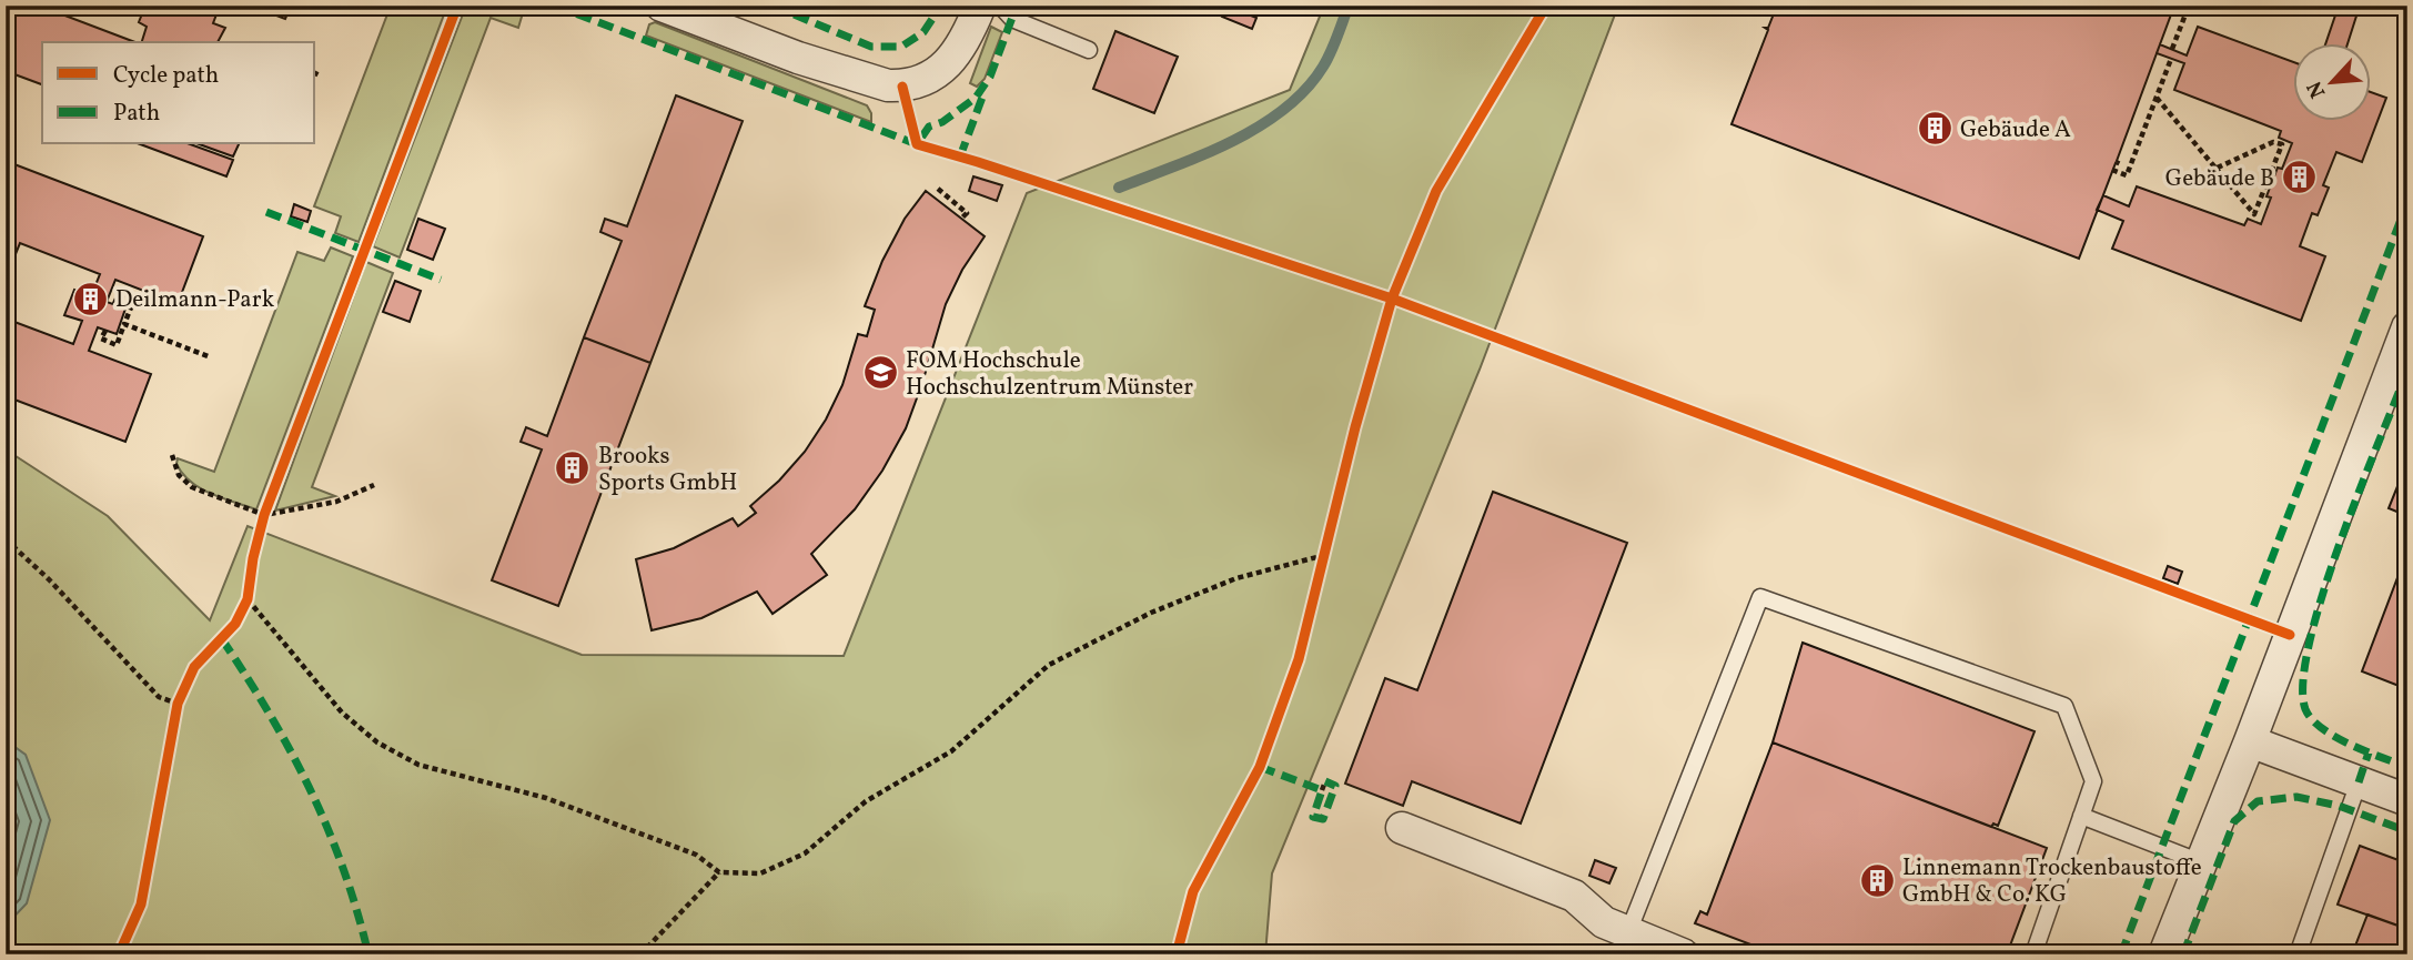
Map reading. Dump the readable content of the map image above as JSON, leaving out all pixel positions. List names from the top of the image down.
{
  "places": {
    "building": [
      "Gebäude A",
      "Gebäude B",
      "Deilmann-Park",
      "Brooks Sports GmbH",
      "Linnemann Trockenbaustoffe GmbH & Co. KG"
    ],
    "school or university": ["FOM Hochschule Hochschulzentrum Münster"]
  },
  "legend": ["Cycle path", "Path"],
  "north": "bottom left"
}
